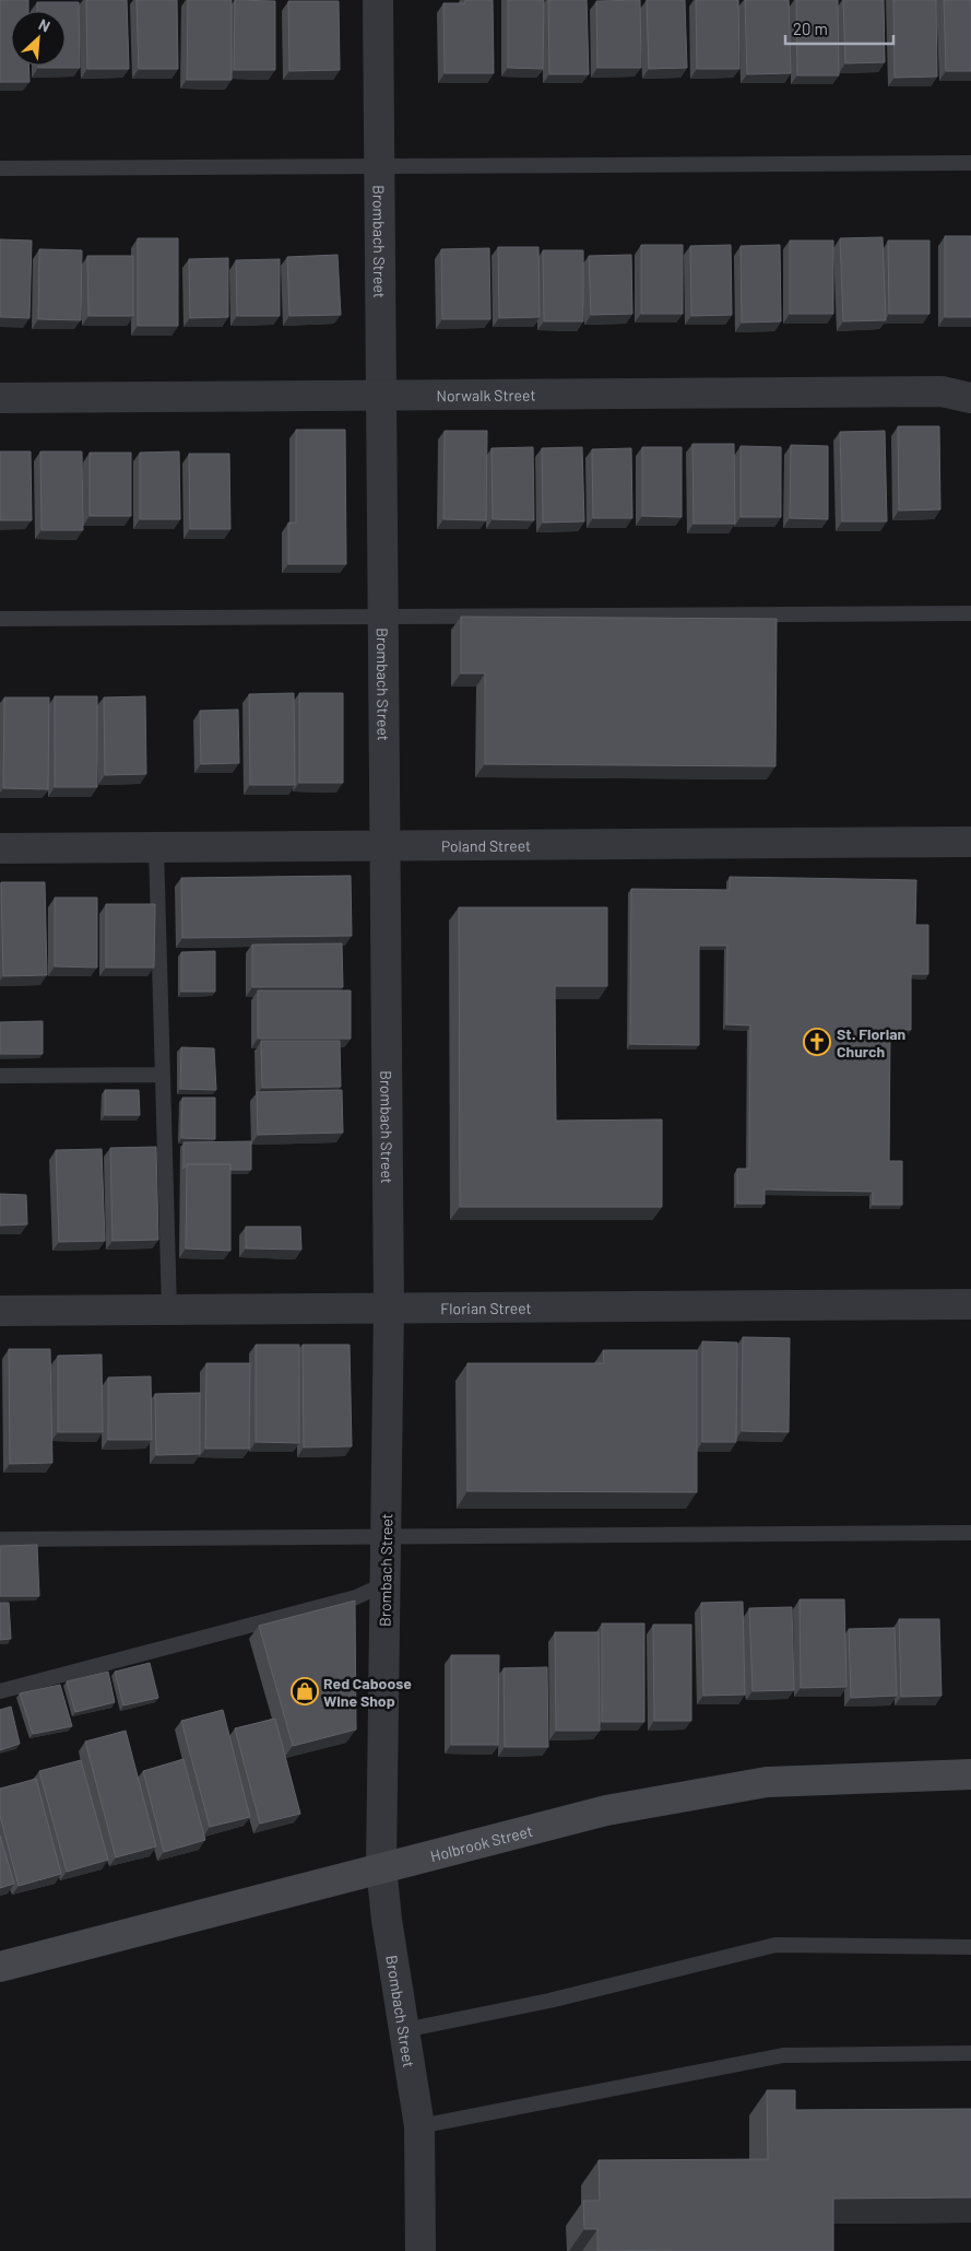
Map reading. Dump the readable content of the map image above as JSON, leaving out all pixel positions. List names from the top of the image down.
{
  "streets": {
    "street": [
      "Brombach Street",
      "Norwalk Street",
      "Poland Street",
      "Florian Street",
      "Holbrook Street"
    ]
  },
  "crossings": [
    ["Brombach Street", "Norwalk Street"],
    ["Brombach Street", "Poland Street"],
    ["Brombach Street", "Florian Street"],
    ["Brombach Street", "Holbrook Street"]
  ],
  "places": {
    "church": ["St. Florian Church"],
    "shop": ["Red Caboose Wine Shop"]
  },
  "scale_bar": "20 m",
  "north": "top right"
}
